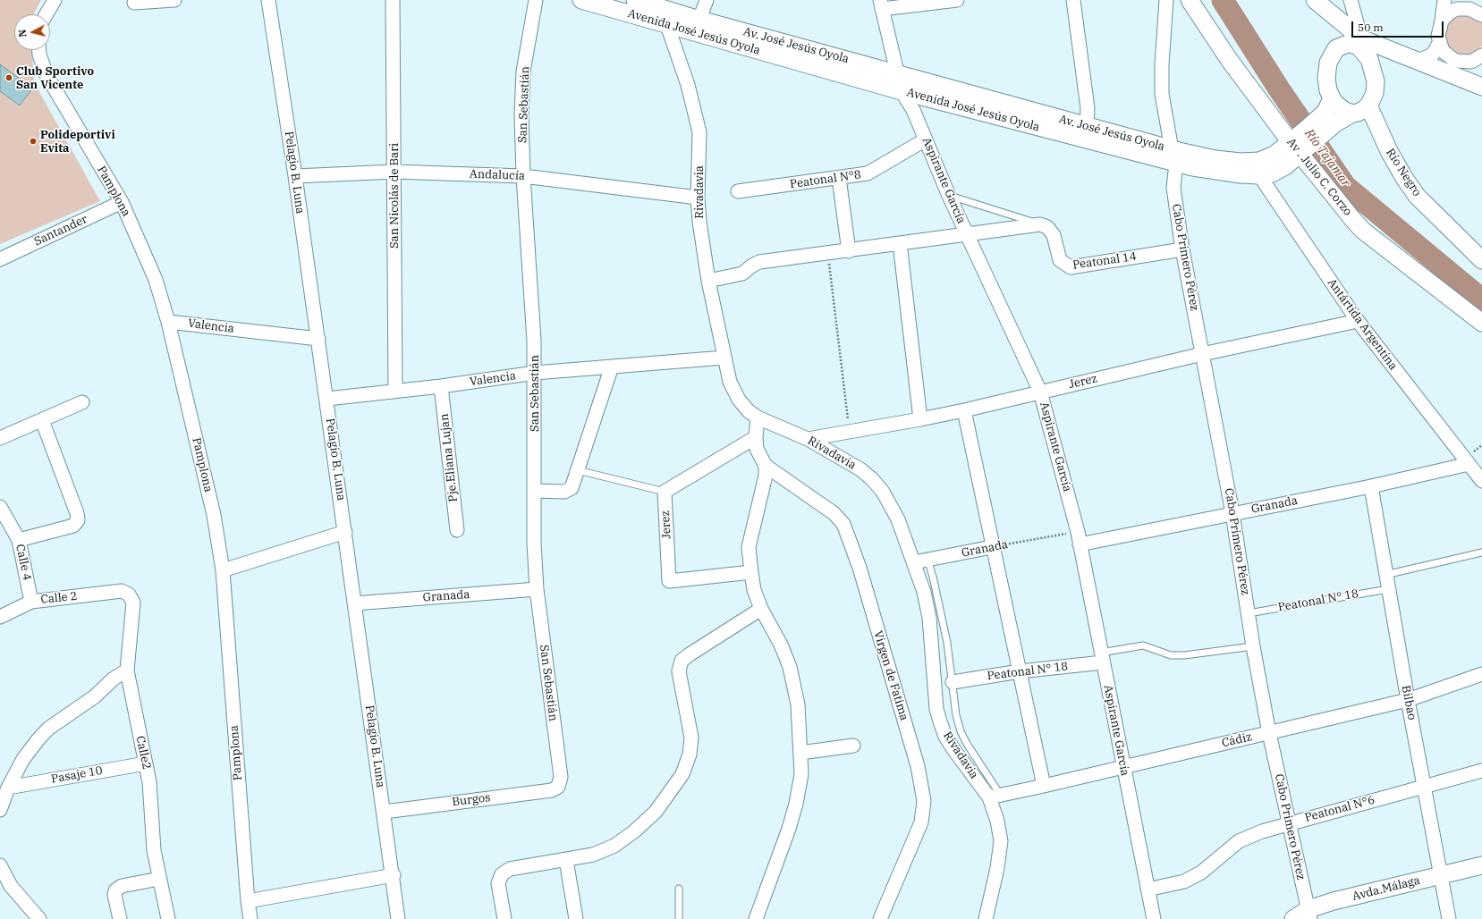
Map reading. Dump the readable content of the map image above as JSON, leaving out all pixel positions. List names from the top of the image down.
{
  "streets": {
    "street": [
      "Avenida José Jesús Oyola",
      "Av. José Jesús Oyola",
      "San Sebastián",
      "Pelagio B. Luna",
      "Río Negro",
      "Andalucía",
      "Av . Julio C. Corzo",
      "Peatonal N°8",
      "Aspirante García",
      "Pamplona",
      "Rivadavia",
      "San Nicolás de Bari",
      "Santander",
      "Cabo Primero Pérez",
      "Peatonal 14",
      "Antártida Argentina",
      "Valencia",
      "Jerez",
      "Pje.Eliana Lujan",
      "Granada",
      "Calle 4",
      "Calle 2",
      "Peatonal N° 18",
      "Virgen de Fatima",
      "Bilbao",
      "Cádiz",
      "Calle2",
      "Pasaje 10",
      "Burgos",
      "Peatonal N°6",
      "Avda.Málaga"
    ]
  },
  "crossings": [
    ["Avenida José Jesús Oyola", "Av. José Jesús Oyola"],
    ["Avenida José Jesús Oyola", "Río Negro"],
    ["Avenida José Jesús Oyola", "Av . Julio C. Corzo"],
    ["Avenida José Jesús Oyola", "Aspirante García"],
    ["Avenida José Jesús Oyola", "Rivadavia"],
    ["Avenida José Jesús Oyola", "Cabo Primero Pérez"],
    ["Avenida José Jesús Oyola", "Antártida Argentina"],
    ["Av. José Jesús Oyola", "Aspirante García"],
    ["Av. José Jesús Oyola", "Rivadavia"],
    ["Av. José Jesús Oyola", "Cabo Primero Pérez"],
    ["San Sebastián", "Andalucía"],
    ["San Sebastián", "Valencia"],
    ["San Sebastián", "Granada"],
    ["San Sebastián", "Burgos"],
    ["Pelagio B. Luna", "Andalucía"],
    ["Pelagio B. Luna", "Valencia"],
    ["Pelagio B. Luna", "Granada"],
    ["Pelagio B. Luna", "Burgos"],
    ["Andalucía", "Rivadavia"],
    ["Andalucía", "San Nicolás de Bari"],
    ["Peatonal N°8", "Aspirante García"],
    ["Aspirante García", "Jerez"],
    ["Aspirante García", "Granada"],
    ["Aspirante García", "Peatonal N° 18"],
    ["Aspirante García", "Cádiz"],
    ["Aspirante García", "Peatonal N°6"],
    ["Pamplona", "Santander"],
    ["Pamplona", "Valencia"],
    ["Rivadavia", "Valencia"],
    ["Rivadavia", "Jerez"],
    ["Rivadavia", "Granada"],
    ["Rivadavia", "Cádiz"],
    ["San Nicolás de Bari", "Valencia"],
    ["Cabo Primero Pérez", "Peatonal 14"],
    ["Cabo Primero Pérez", "Jerez"],
    ["Cabo Primero Pérez", "Granada"],
    ["Cabo Primero Pérez", "Peatonal N° 18"],
    ["Cabo Primero Pérez", "Cádiz"],
    ["Cabo Primero Pérez", "Peatonal N°6"],
    ["Cabo Primero Pérez", "Avda.Málaga"],
    ["Antártida Argentina", "Jerez"],
    ["Antártida Argentina", "Granada"],
    ["Valencia", "Pje.Eliana Lujan"],
    ["Granada", "Bilbao"],
    ["Calle 4", "Calle 2"],
    ["Calle 2", "Calle2"],
    ["Peatonal N° 18", "Bilbao"],
    ["Bilbao", "Cádiz"],
    ["Bilbao", "Peatonal N°6"],
    ["Bilbao", "Avda.Málaga"],
    ["Calle2", "Pasaje 10"]
  ],
  "water": ["Río Tajamar"],
  "places": ["Club Sportivo San Vicente", "Polideportivi Evita"],
  "scale_bar": "50 m",
  "north": "left"
}
